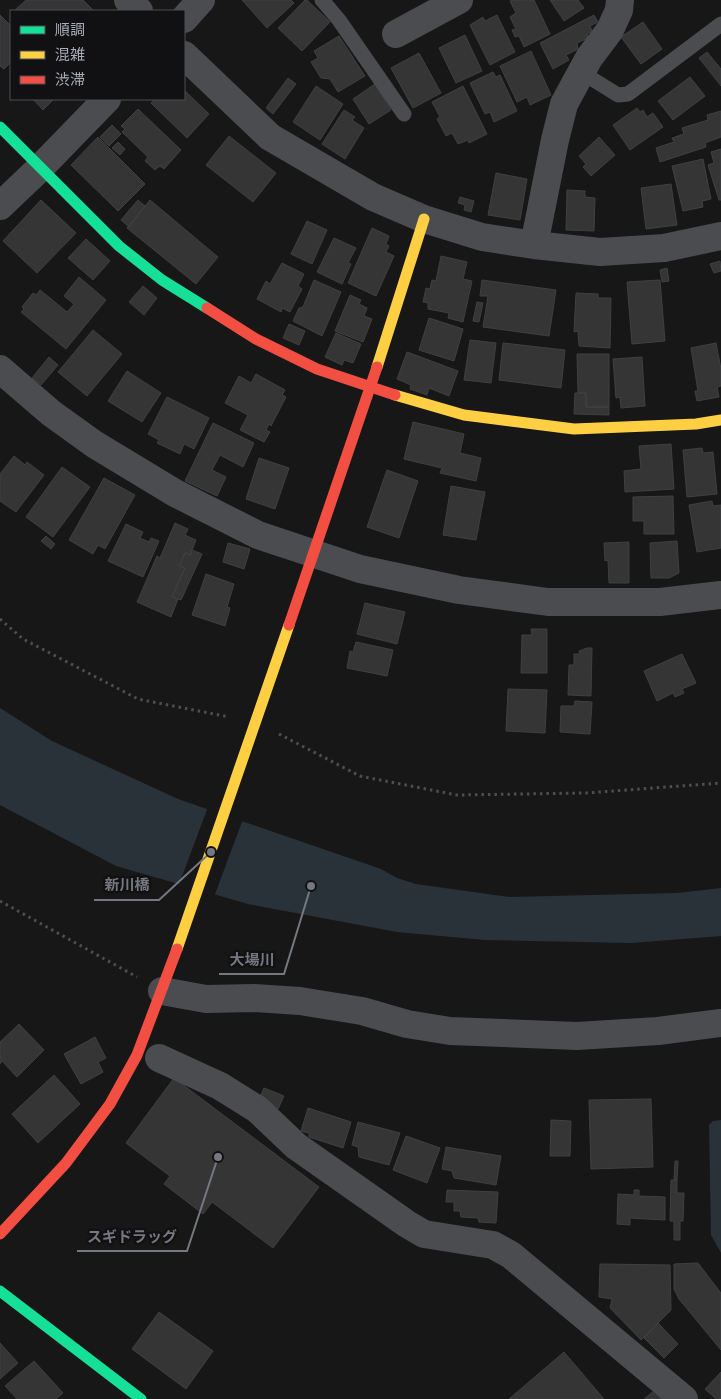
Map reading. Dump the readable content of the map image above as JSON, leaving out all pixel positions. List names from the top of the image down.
{
  "places": ["新川橋", "大場川", "スギドラッグ"],
  "legend": ["順調", "混雑", "渋滞"]
}
